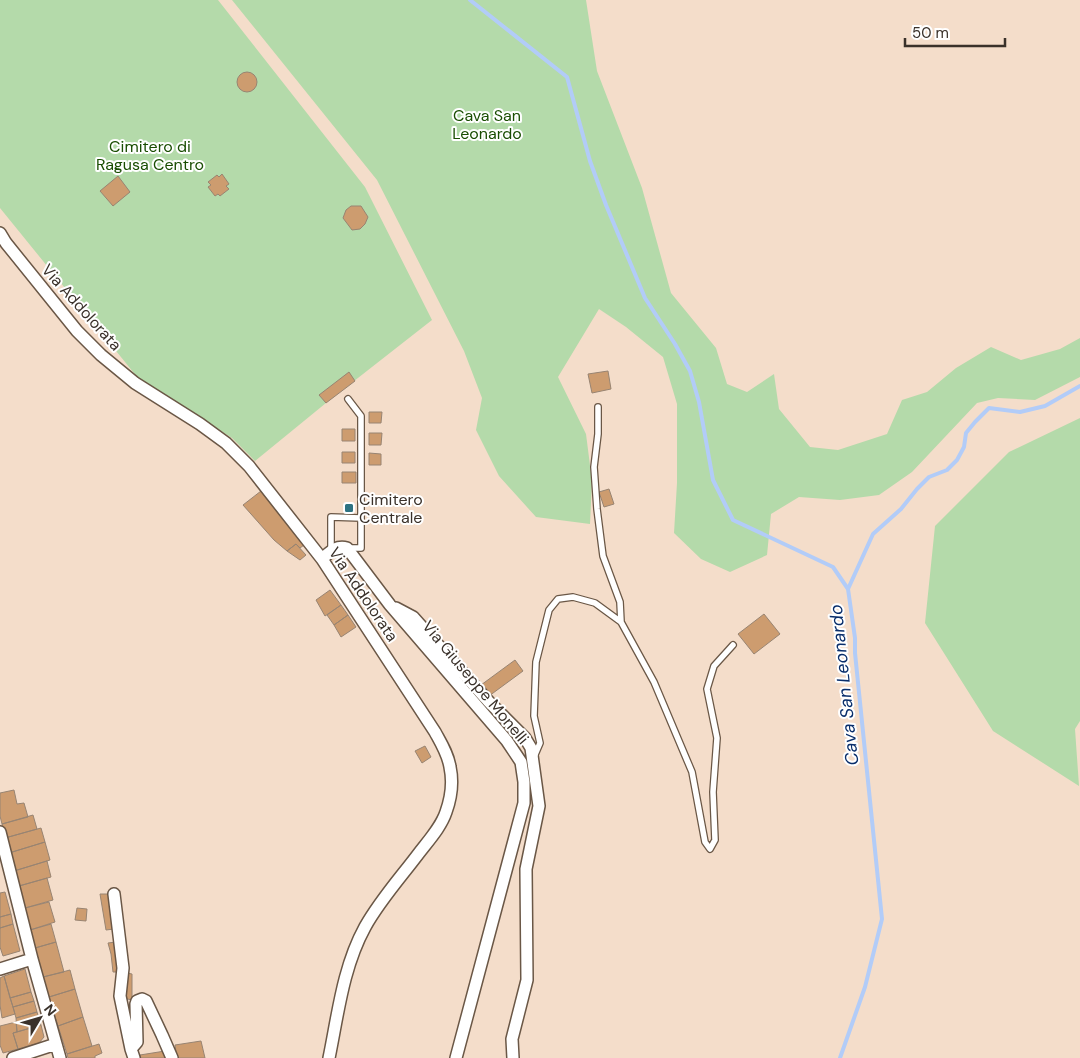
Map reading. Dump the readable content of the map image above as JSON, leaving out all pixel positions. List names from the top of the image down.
{
  "streets": {
    "street": ["Via Addolorata", "Via Giuseppe Monelli"]
  },
  "water": ["Cava San Leonardo"],
  "parks": ["Cava San Leonardo", "Cimitero di Ragusa Centro"],
  "places": {
    "transit": ["Cimitero Centrale"]
  },
  "scale_bar": "50 m",
  "north": "top right"
}
